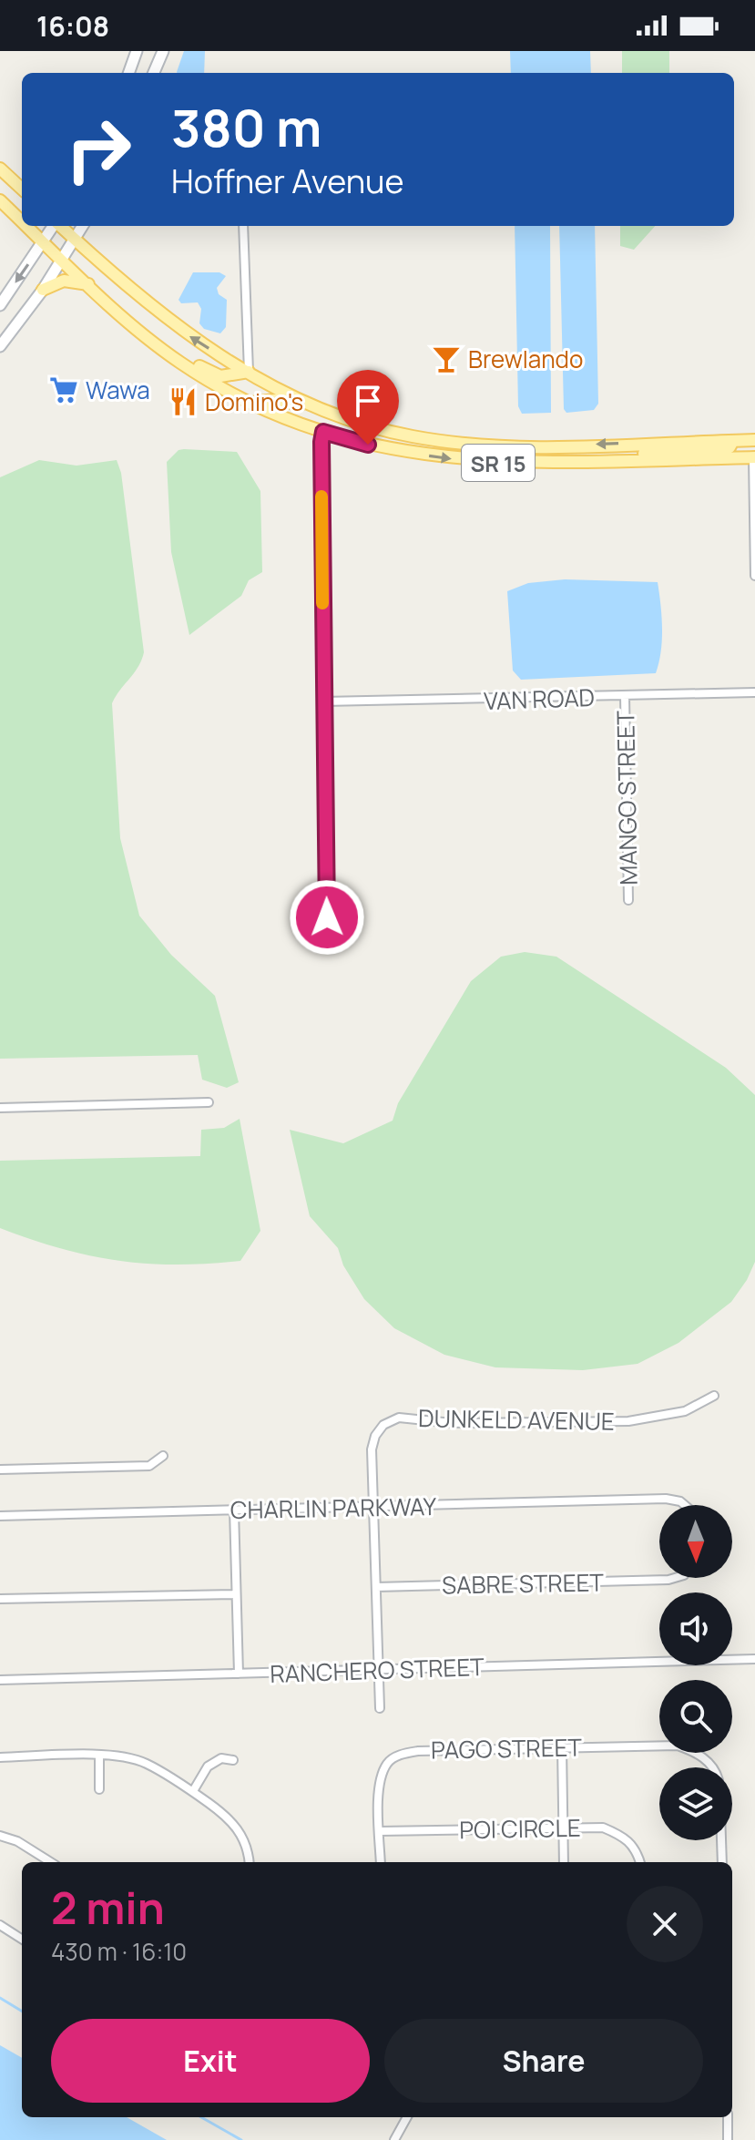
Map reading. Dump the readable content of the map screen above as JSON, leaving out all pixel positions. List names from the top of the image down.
{
  "streets": {
    "main road": ["SR 15"],
    "street": [
      "VAN ROAD",
      "MANGO STREET",
      "DUNKELD AVENUE",
      "CHARLIN PARKWAY",
      "SABRE STREET",
      "RANCHERO STREET",
      "PAGO STREET",
      "POI CIRCLE"
    ]
  },
  "crossings": [
    ["VAN ROAD", "MANGO STREET"],
    ["DUNKELD AVENUE", "CHARLIN PARKWAY"],
    ["DUNKELD AVENUE", "SABRE STREET"],
    ["DUNKELD AVENUE", "RANCHERO STREET"],
    ["PAGO STREET", "POI CIRCLE"]
  ],
  "places": {
    "bar": ["Brewlando"],
    "supermarket": ["Wawa"],
    "restaurant": ["Domino's"]
  },
  "north": "bottom",
  "page": {
    "status": "16:08",
    "turn": ["380 m", "Hoffner Avenue"],
    "heading": ["2 min", "430 m · 16:10"],
    "buttons": ["Exit", "Share"]
  }
}
